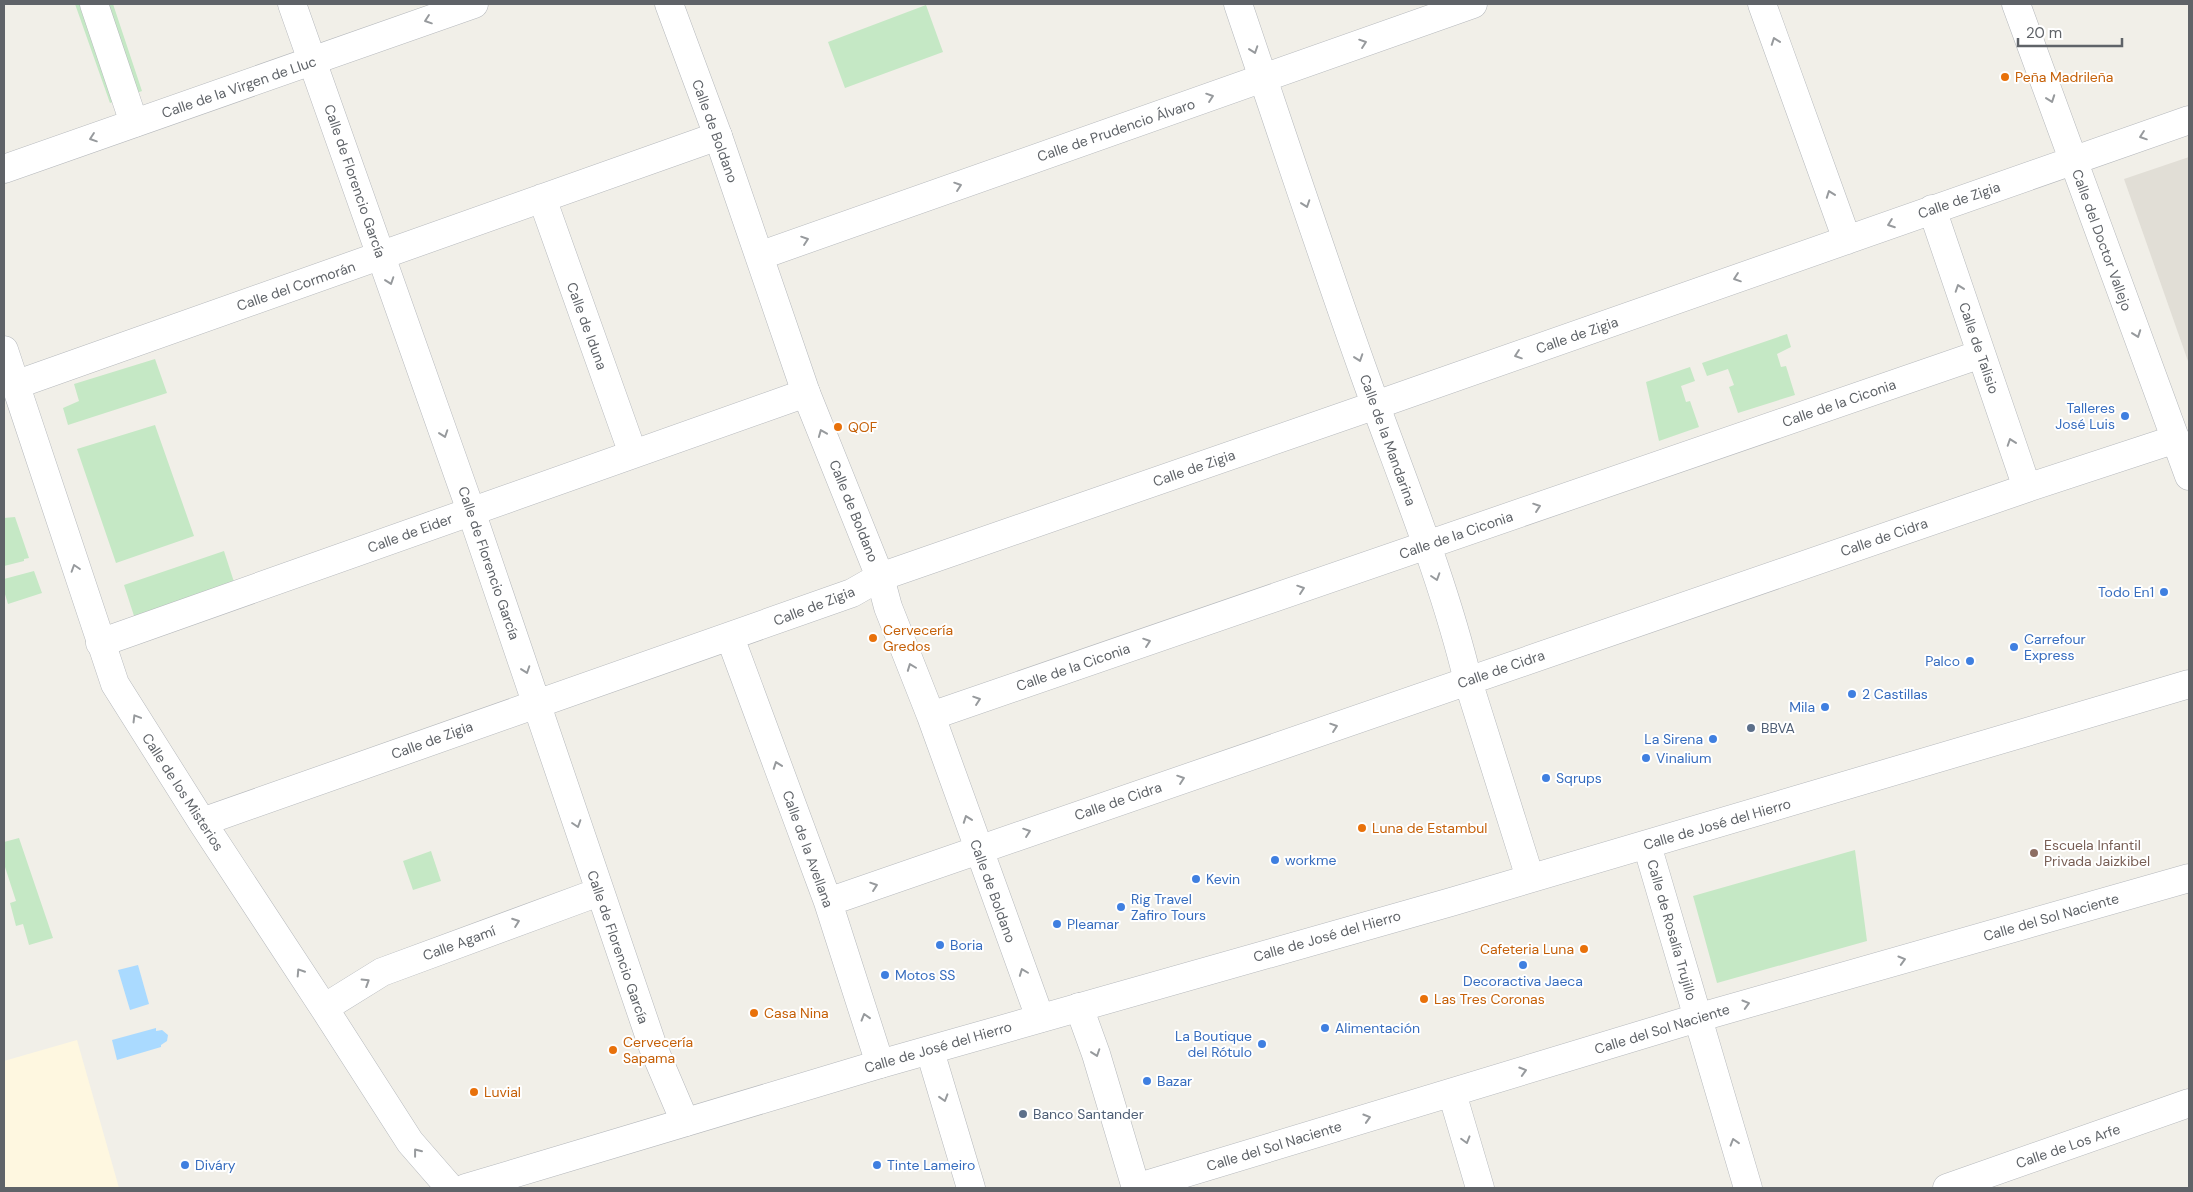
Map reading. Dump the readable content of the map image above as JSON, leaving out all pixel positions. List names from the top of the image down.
{
  "streets": {
    "street": [
      "Calle de la Virgen de Lluc",
      "Calle de Prudencio Álvaro",
      "Calle de Boldano",
      "Calle de Florencio García",
      "Calle de Zigia",
      "Calle del Doctor Vallejo",
      "Calle del Cormorán",
      "Calle de Iduna",
      "Calle de Talisio",
      "Calle de la Ciconia",
      "Calle de la Mandarina",
      "Calle de Eider",
      "Calle de Cidra",
      "Calle de los Misterios",
      "Calle de José del Hierro",
      "Calle de la Avellana",
      "Calle del Sol Naciente",
      "Calle de Rosalía Trujillo",
      "Calle Agamí",
      "Calle de Los Arfe"
    ]
  },
  "crossings": [
    ["Calle de la Virgen de Lluc", "Calle de Florencio García"],
    ["Calle de Prudencio Álvaro", "Calle de Boldano"],
    ["Calle de Prudencio Álvaro", "Calle de la Mandarina"],
    ["Calle de Boldano", "Calle de Zigia"],
    ["Calle de Boldano", "Calle del Cormorán"],
    ["Calle de Boldano", "Calle de la Ciconia"],
    ["Calle de Boldano", "Calle de Eider"],
    ["Calle de Boldano", "Calle de Cidra"],
    ["Calle de Boldano", "Calle de José del Hierro"],
    ["Calle de Florencio García", "Calle de Zigia"],
    ["Calle de Florencio García", "Calle del Cormorán"],
    ["Calle de Florencio García", "Calle de Eider"],
    ["Calle de Florencio García", "Calle de José del Hierro"],
    ["Calle de Florencio García", "Calle Agamí"],
    ["Calle de Zigia", "Calle del Doctor Vallejo"],
    ["Calle de Zigia", "Calle de Talisio"],
    ["Calle de Zigia", "Calle de la Mandarina"],
    ["Calle de Zigia", "Calle de los Misterios"],
    ["Calle de Zigia", "Calle de la Avellana"],
    ["Calle del Doctor Vallejo", "Calle de Cidra"],
    ["Calle del Cormorán", "Calle de Iduna"],
    ["Calle del Cormorán", "Calle de los Misterios"],
    ["Calle de Iduna", "Calle de Eider"],
    ["Calle de Talisio", "Calle de la Ciconia"],
    ["Calle de Talisio", "Calle de Cidra"],
    ["Calle de la Ciconia", "Calle de la Mandarina"],
    ["Calle de la Mandarina", "Calle de Cidra"],
    ["Calle de la Mandarina", "Calle de José del Hierro"],
    ["Calle de Eider", "Calle de los Misterios"],
    ["Calle de Cidra", "Calle de la Avellana"],
    ["Calle de los Misterios", "Calle Agamí"],
    ["Calle de José del Hierro", "Calle de la Avellana"],
    ["Calle de José del Hierro", "Calle de Rosalía Trujillo"],
    ["Calle del Sol Naciente", "Calle de Rosalía Trujillo"]
  ],
  "one_way": [
    "Calle de la Virgen de Lluc",
    "Calle de Prudencio Álvaro",
    "Calle de Boldano",
    "Calle de Florencio García",
    "Calle de Talisio",
    "Calle de la Ciconia",
    "Calle de la Mandarina",
    "Calle de Cidra",
    "Calle de los Misterios",
    "Calle de la Avellana",
    "Calle del Sol Naciente",
    "Calle de Rosalía Trujillo",
    "Calle Agamí"
  ],
  "places": [
    "Peña Madrileña",
    "Talleres José Luis",
    "QOF",
    "Todo En1",
    "Cervecería Gredos",
    "Carrefour Express",
    "Palco",
    "2 Castillas",
    "Mila",
    "BBVA",
    "La Sirena",
    "Vinalium",
    "Sqrups",
    "Luna de Estambul",
    "Escuela Infantil Privada Jaizkibel",
    "workme",
    "Kevin",
    "Rig Travel Zafiro Tours",
    "Pleamar",
    "Boria",
    "Cafeteria Luna",
    "Decoractiva Jaeca",
    "Motos SS",
    "Las Tres Coronas",
    "Casa Nina",
    "Alimentación",
    "La Boutique del Rótulo",
    "Cervecería Sapama",
    "Bazar",
    "Luvial",
    "Banco Santander",
    "Diváry",
    "Tinte Lameiro"
  ],
  "scale_bar": "20 m"
}
